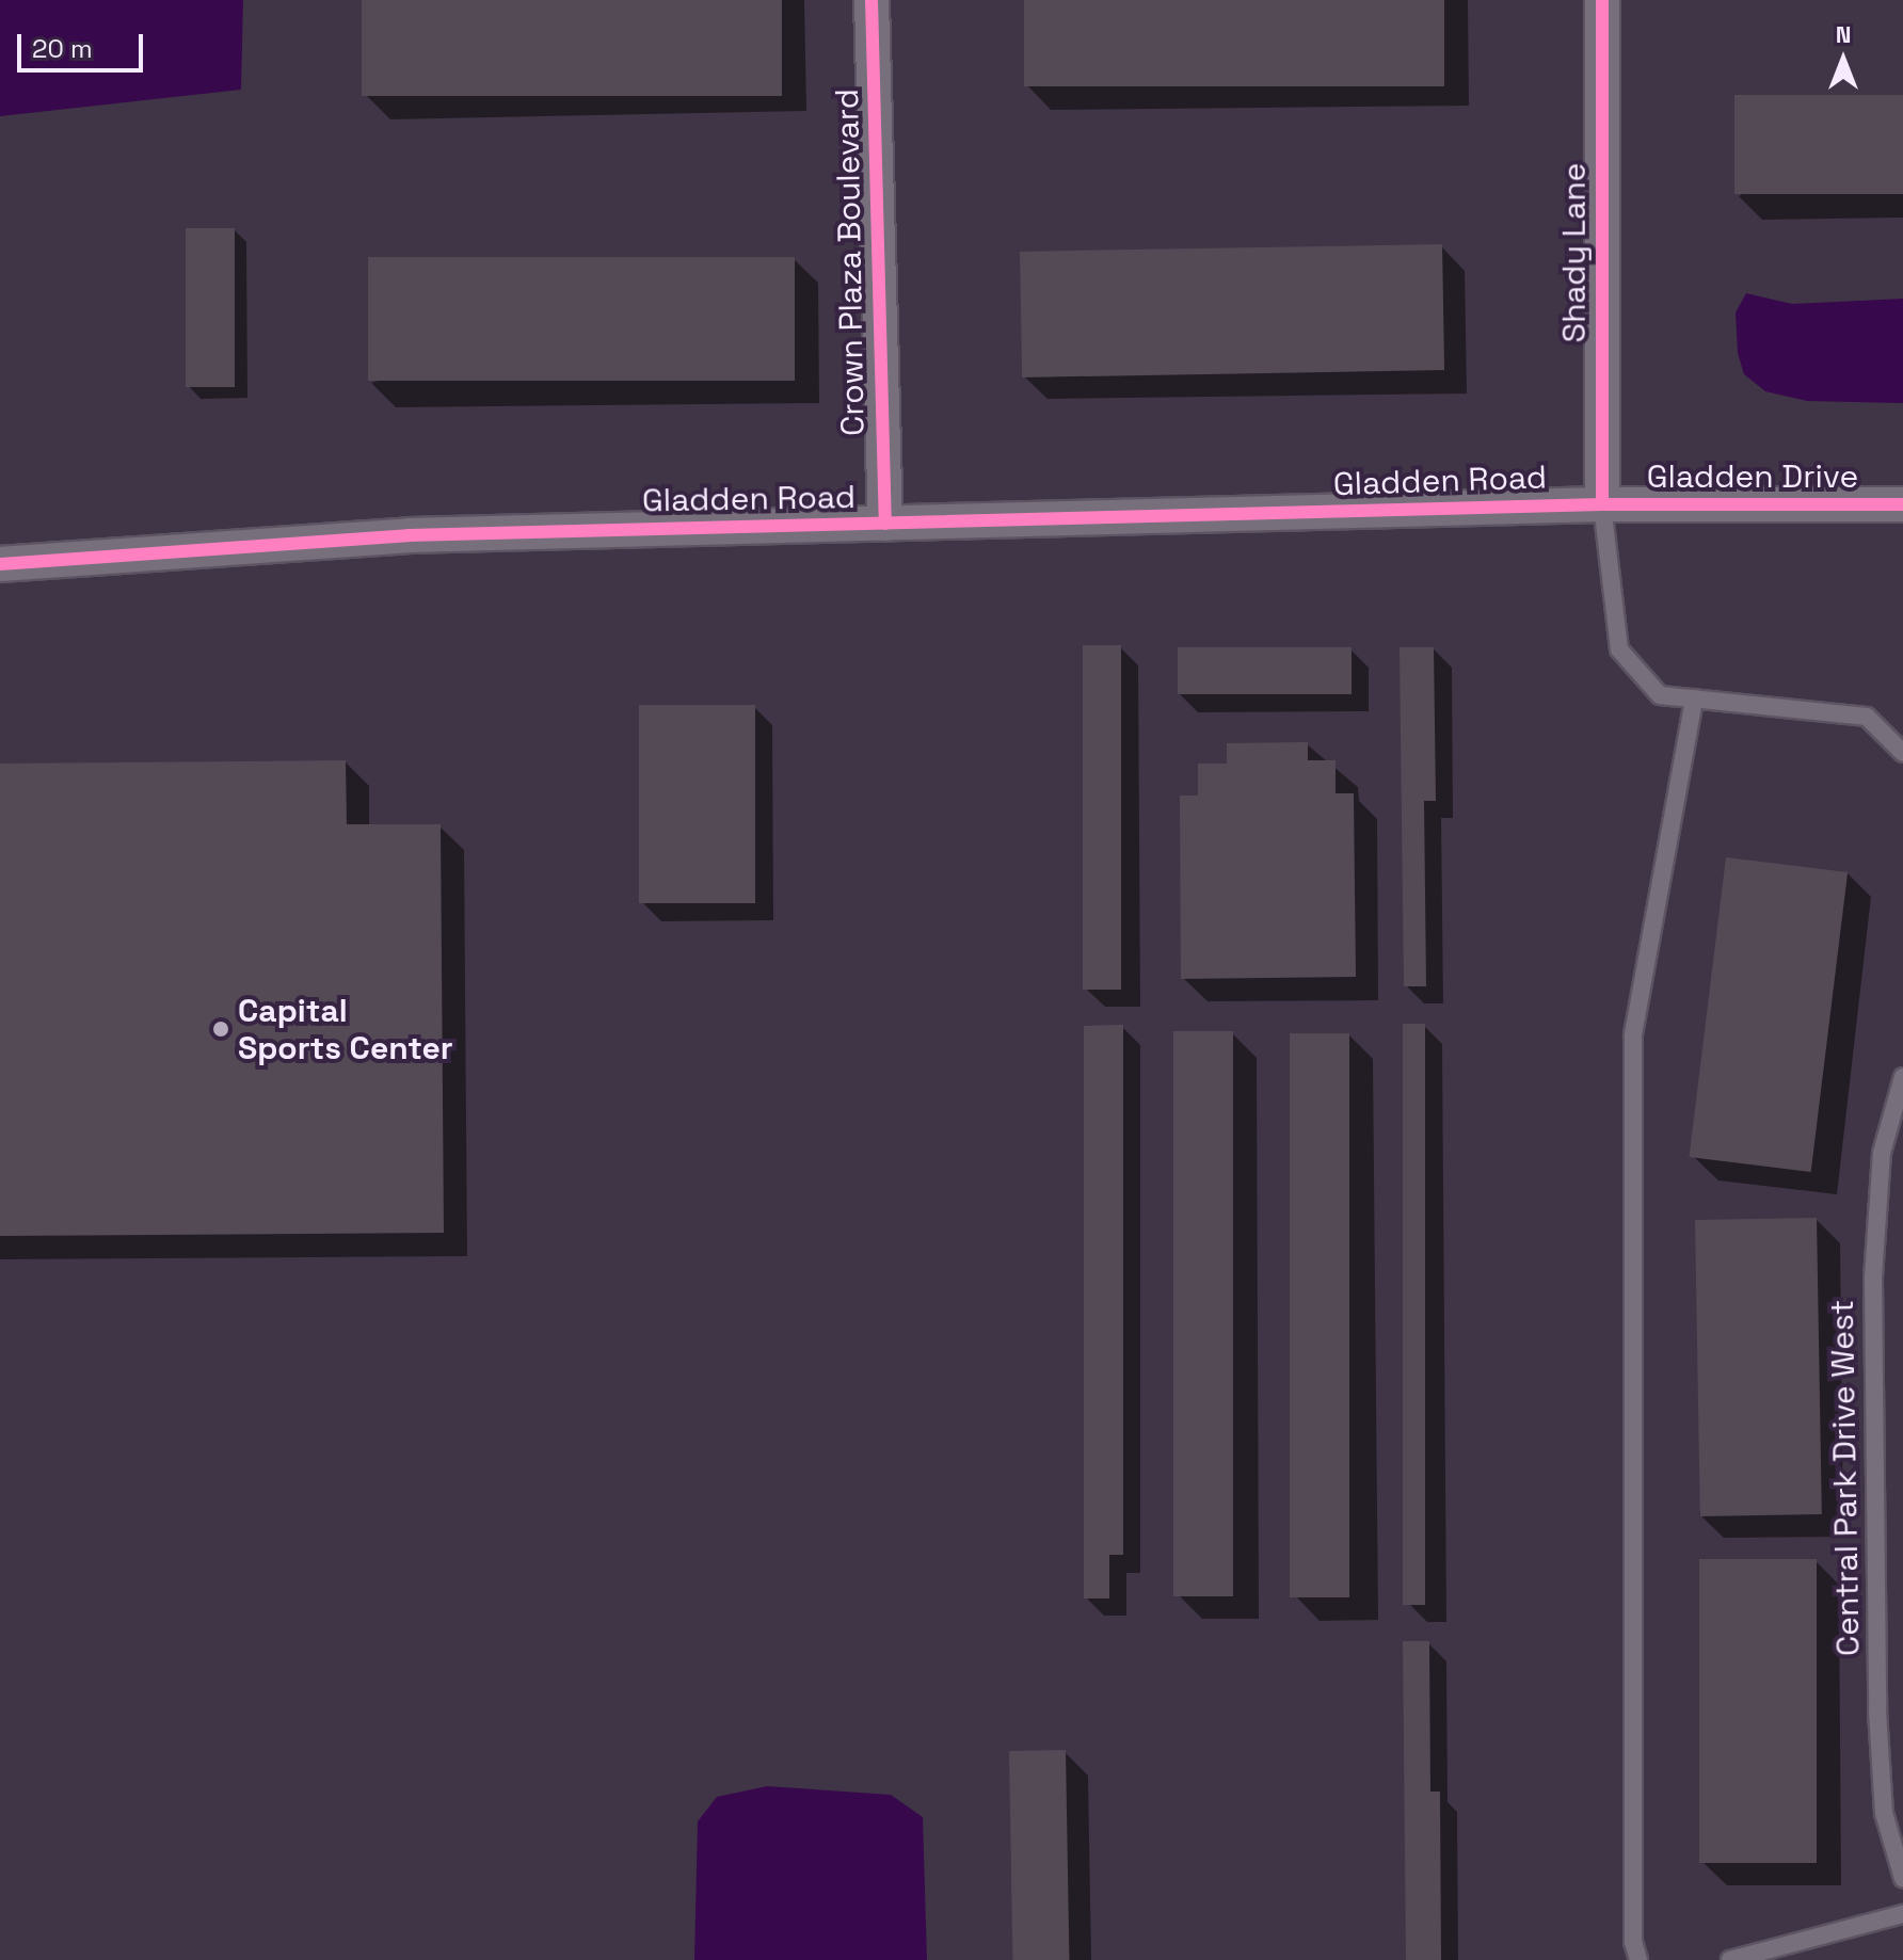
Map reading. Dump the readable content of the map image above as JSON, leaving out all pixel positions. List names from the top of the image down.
{
  "streets": {
    "street": [
      "Shady Lane",
      "Crown Plaza Boulevard",
      "Gladden Drive",
      "Gladden Road"
    ],
    "lane": ["Central Park Drive West"]
  },
  "crossings": [
    ["Shady Lane", "Gladden Drive"],
    ["Shady Lane", "Gladden Road"],
    ["Crown Plaza Boulevard", "Gladden Road"],
    ["Gladden Drive", "Gladden Road"]
  ],
  "places": ["Capital Sports Center"],
  "scale_bar": "20 m",
  "north": "top"
}
